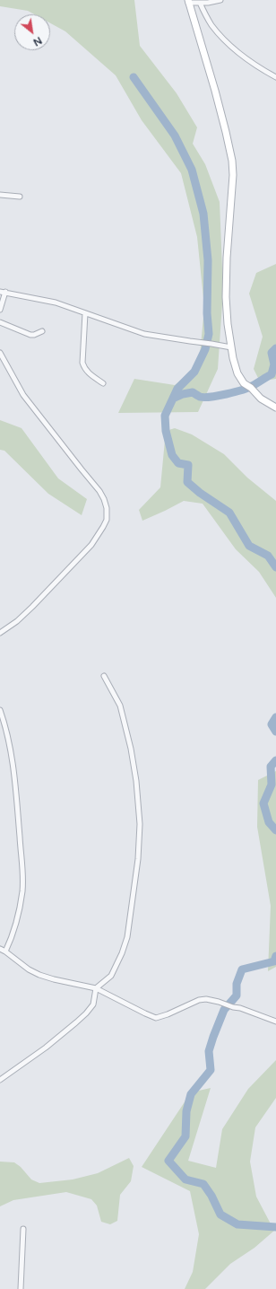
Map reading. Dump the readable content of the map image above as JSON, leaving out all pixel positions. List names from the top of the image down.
{
  "north": "bottom right"
}
